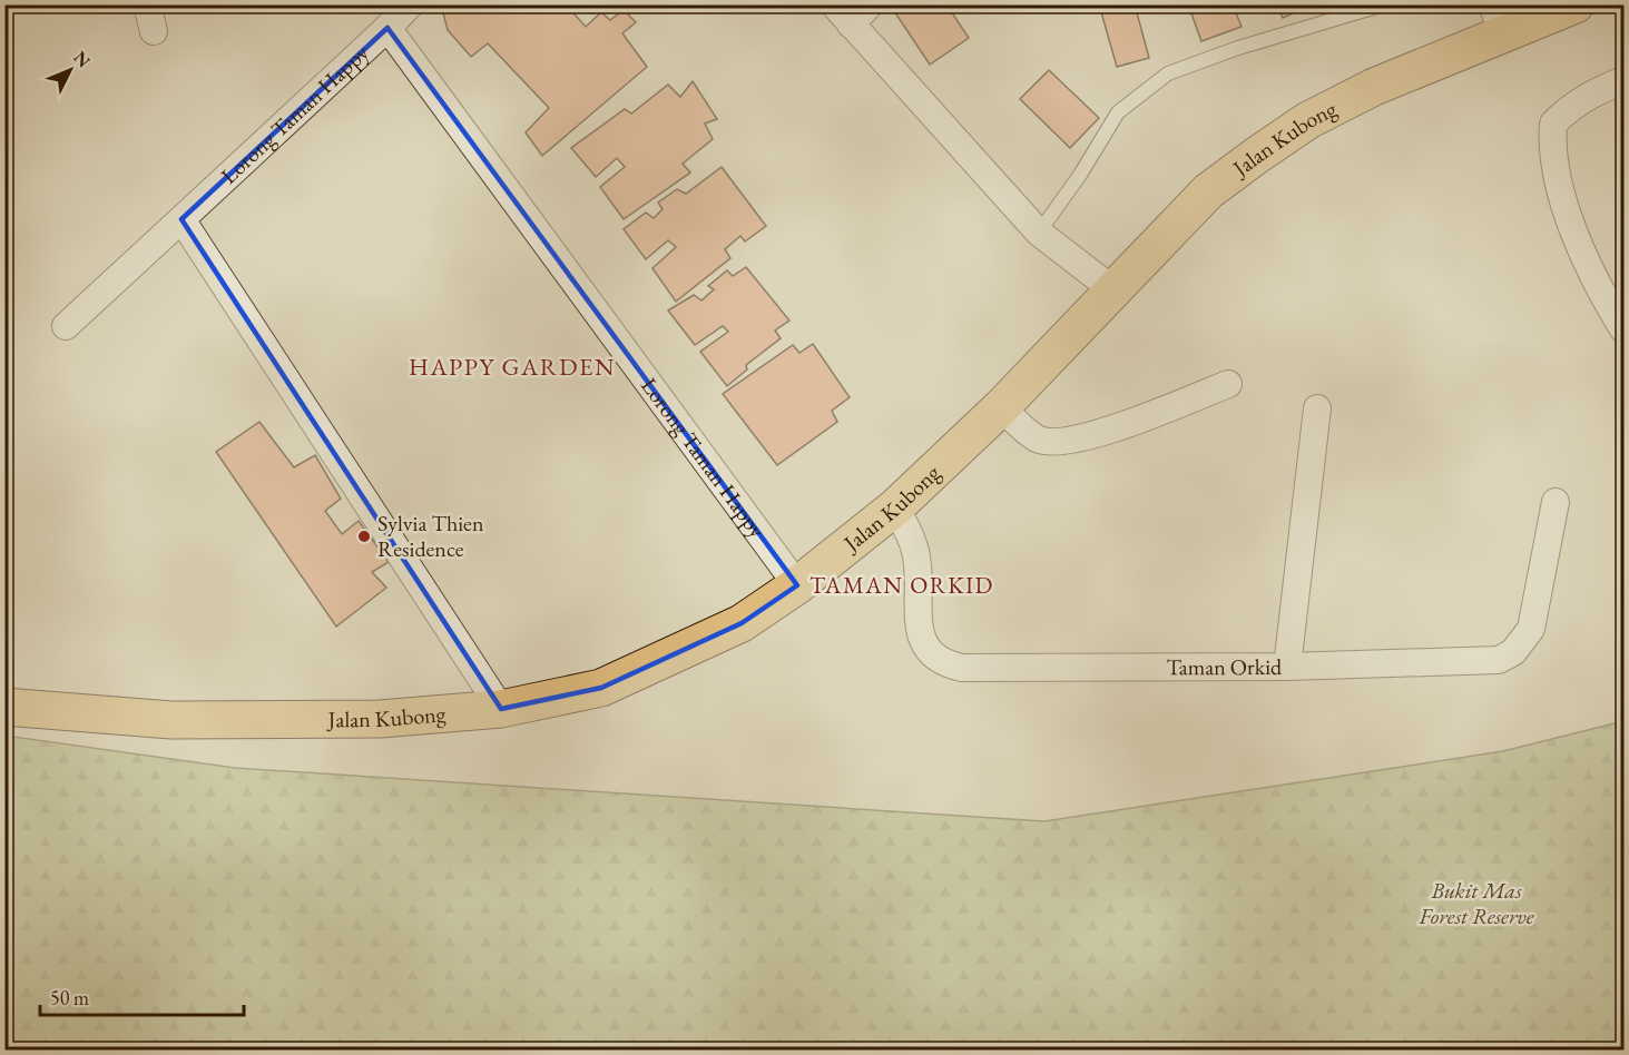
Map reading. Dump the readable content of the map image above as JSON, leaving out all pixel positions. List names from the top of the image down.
{
  "streets": {
    "highway": ["Jalan Kubong"],
    "street": ["Lorong Taman Happy", "Taman Orkid"]
  },
  "crossings": [
    ["Lorong Taman Happy", "Jalan Kubong"],
    ["Jalan Kubong", "Taman Orkid"]
  ],
  "districts": ["HAPPY GARDEN", "TAMAN ORKID"],
  "parks": ["Bukit Mas Forest Reserve"],
  "places": ["Sylvia Thien Residence"],
  "scale_bar": "50 m",
  "north": "top right"
}
